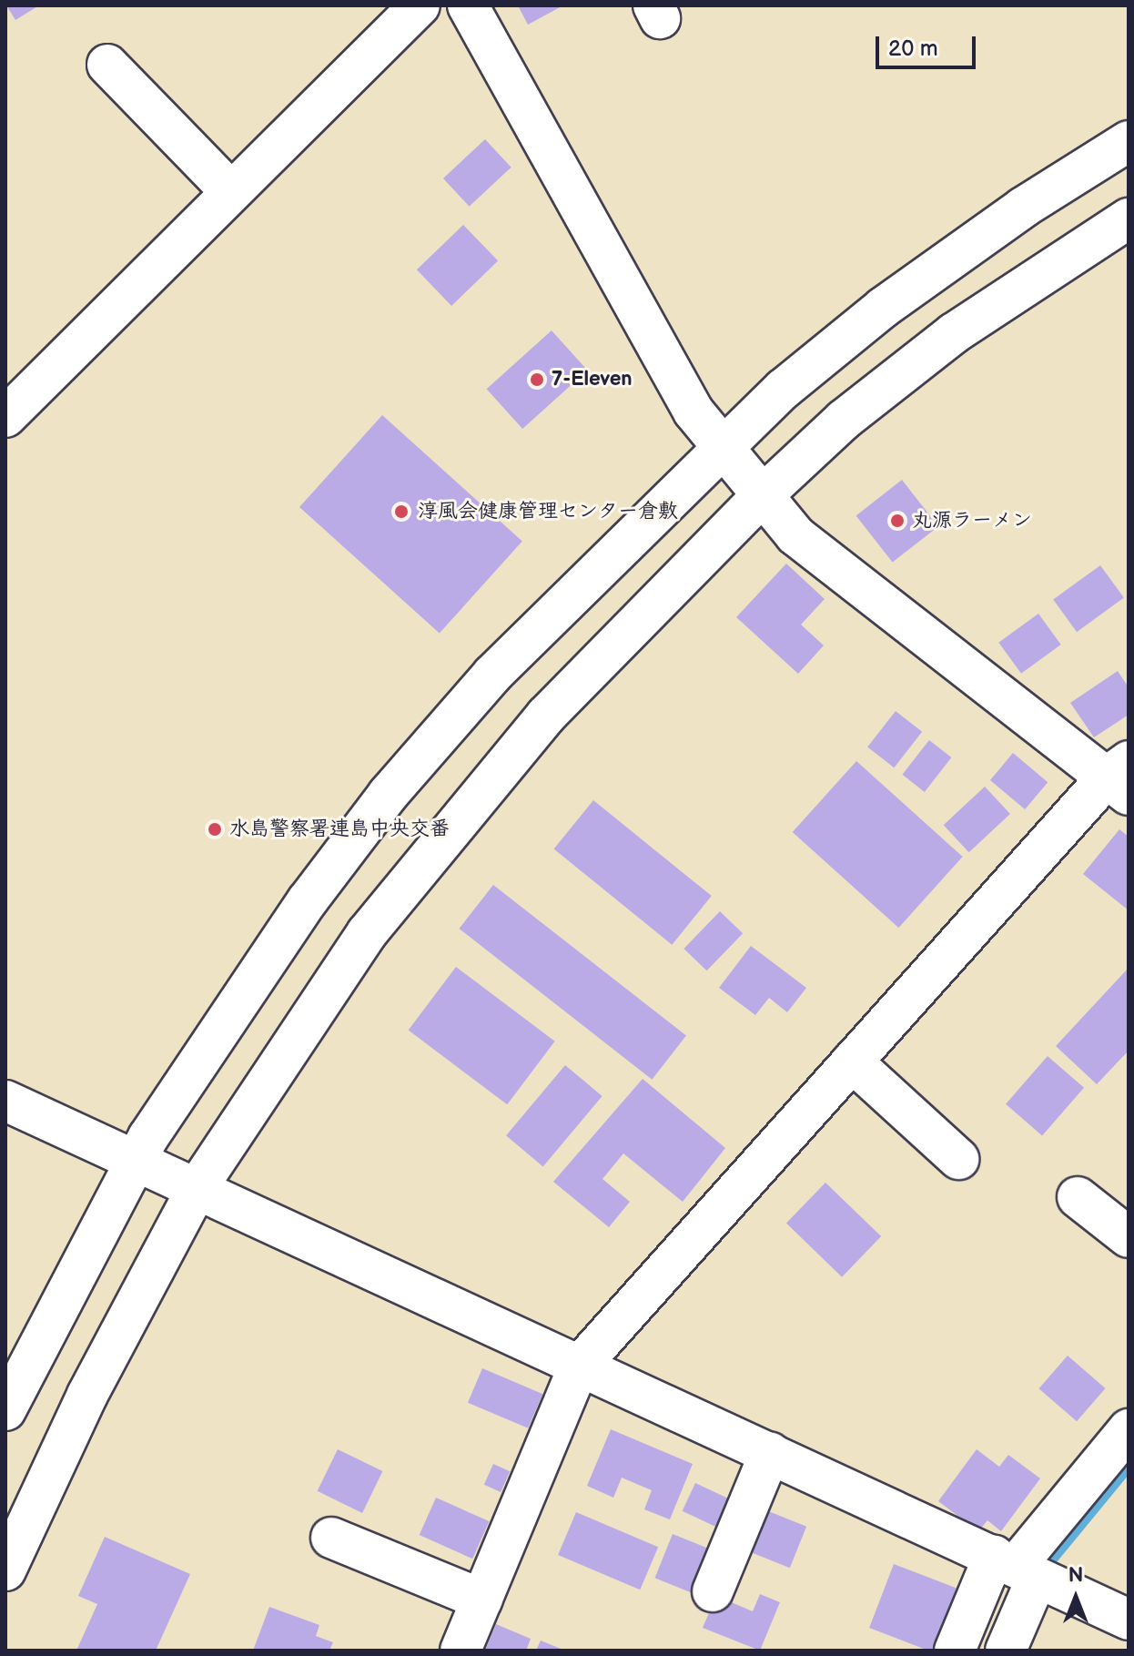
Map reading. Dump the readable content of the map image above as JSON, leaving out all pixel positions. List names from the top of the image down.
{
  "places": [
    "7-Eleven",
    "淳風会健康管理センター倉敷",
    "丸源ラーメン",
    "水島警察署連島中央交番"
  ],
  "scale_bar": "20 m",
  "north": "top"
}
